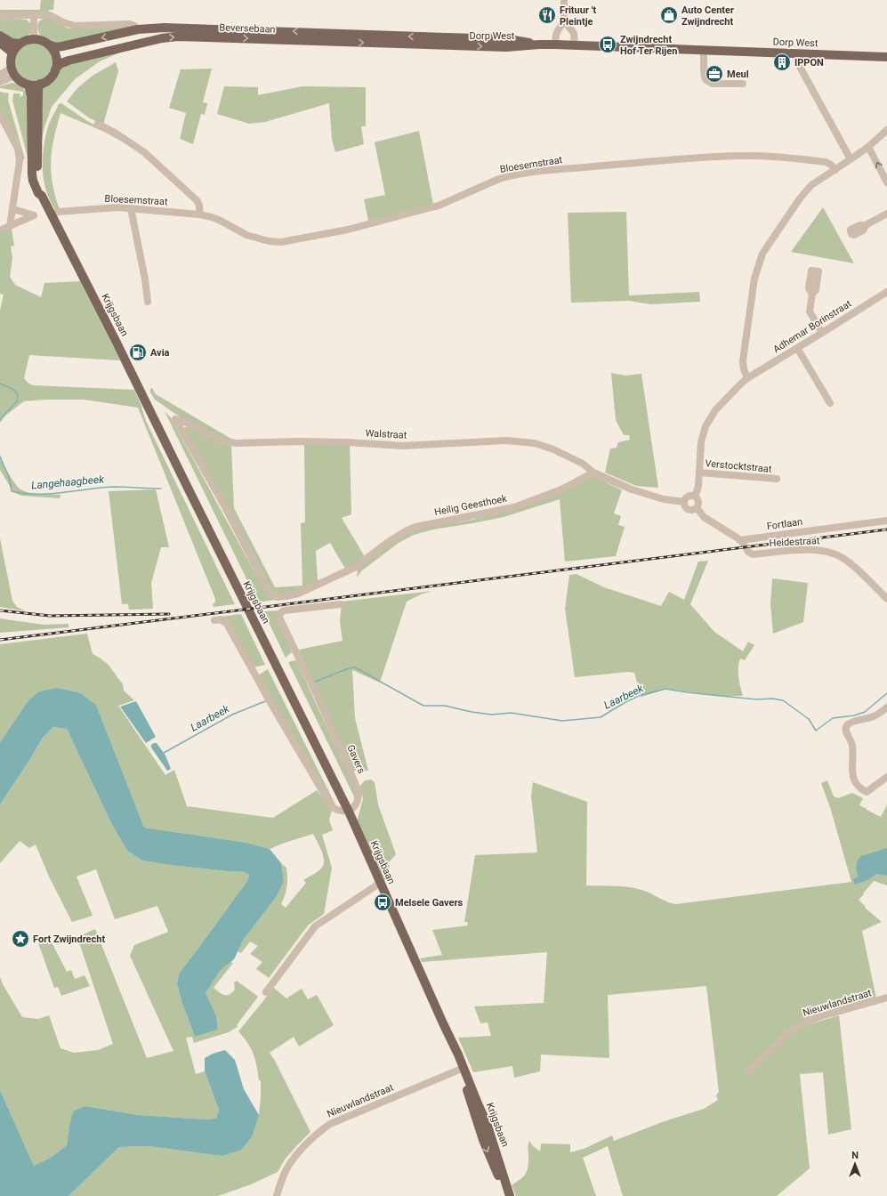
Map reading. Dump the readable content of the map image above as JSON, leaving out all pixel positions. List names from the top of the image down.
{
  "streets": {
    "main road": ["Beversebaan", "Dorp West", "Krijgsbaan"],
    "street": [
      "Bloesemstraat",
      "Adhemar Borinstraat",
      "Walstraat",
      "Verstocktstraat",
      "Heilig Geesthoek",
      "Fortlaan",
      "Heidestraat",
      "Gavers",
      "Nieuwlandstraat"
    ]
  },
  "crossings": [
    ["Beversebaan", "Dorp West"],
    ["Beversebaan", "Krijgsbaan"],
    ["Bloesemstraat", "Krijgsbaan"],
    ["Krijgsbaan", "Gavers"],
    ["Krijgsbaan", "Nieuwlandstraat"],
    ["Walstraat", "Heilig Geesthoek"],
    ["Fortlaan", "Heidestraat"]
  ],
  "water": ["Langehaagbeek", "Laarbeek"],
  "places": {
    "restaurant": ["Frituur 't Pleintje"],
    "shop": ["Auto Center Zwijndrecht"],
    "bus stop": ["Zwijndrecht Hof Ter Rijen", "Melsele Gavers"],
    "building": ["IPPON"],
    "office": ["Meul"],
    "fuel station": ["Avia"],
    "place": ["Fort Zwijndrecht"]
  },
  "north": "top"
}
